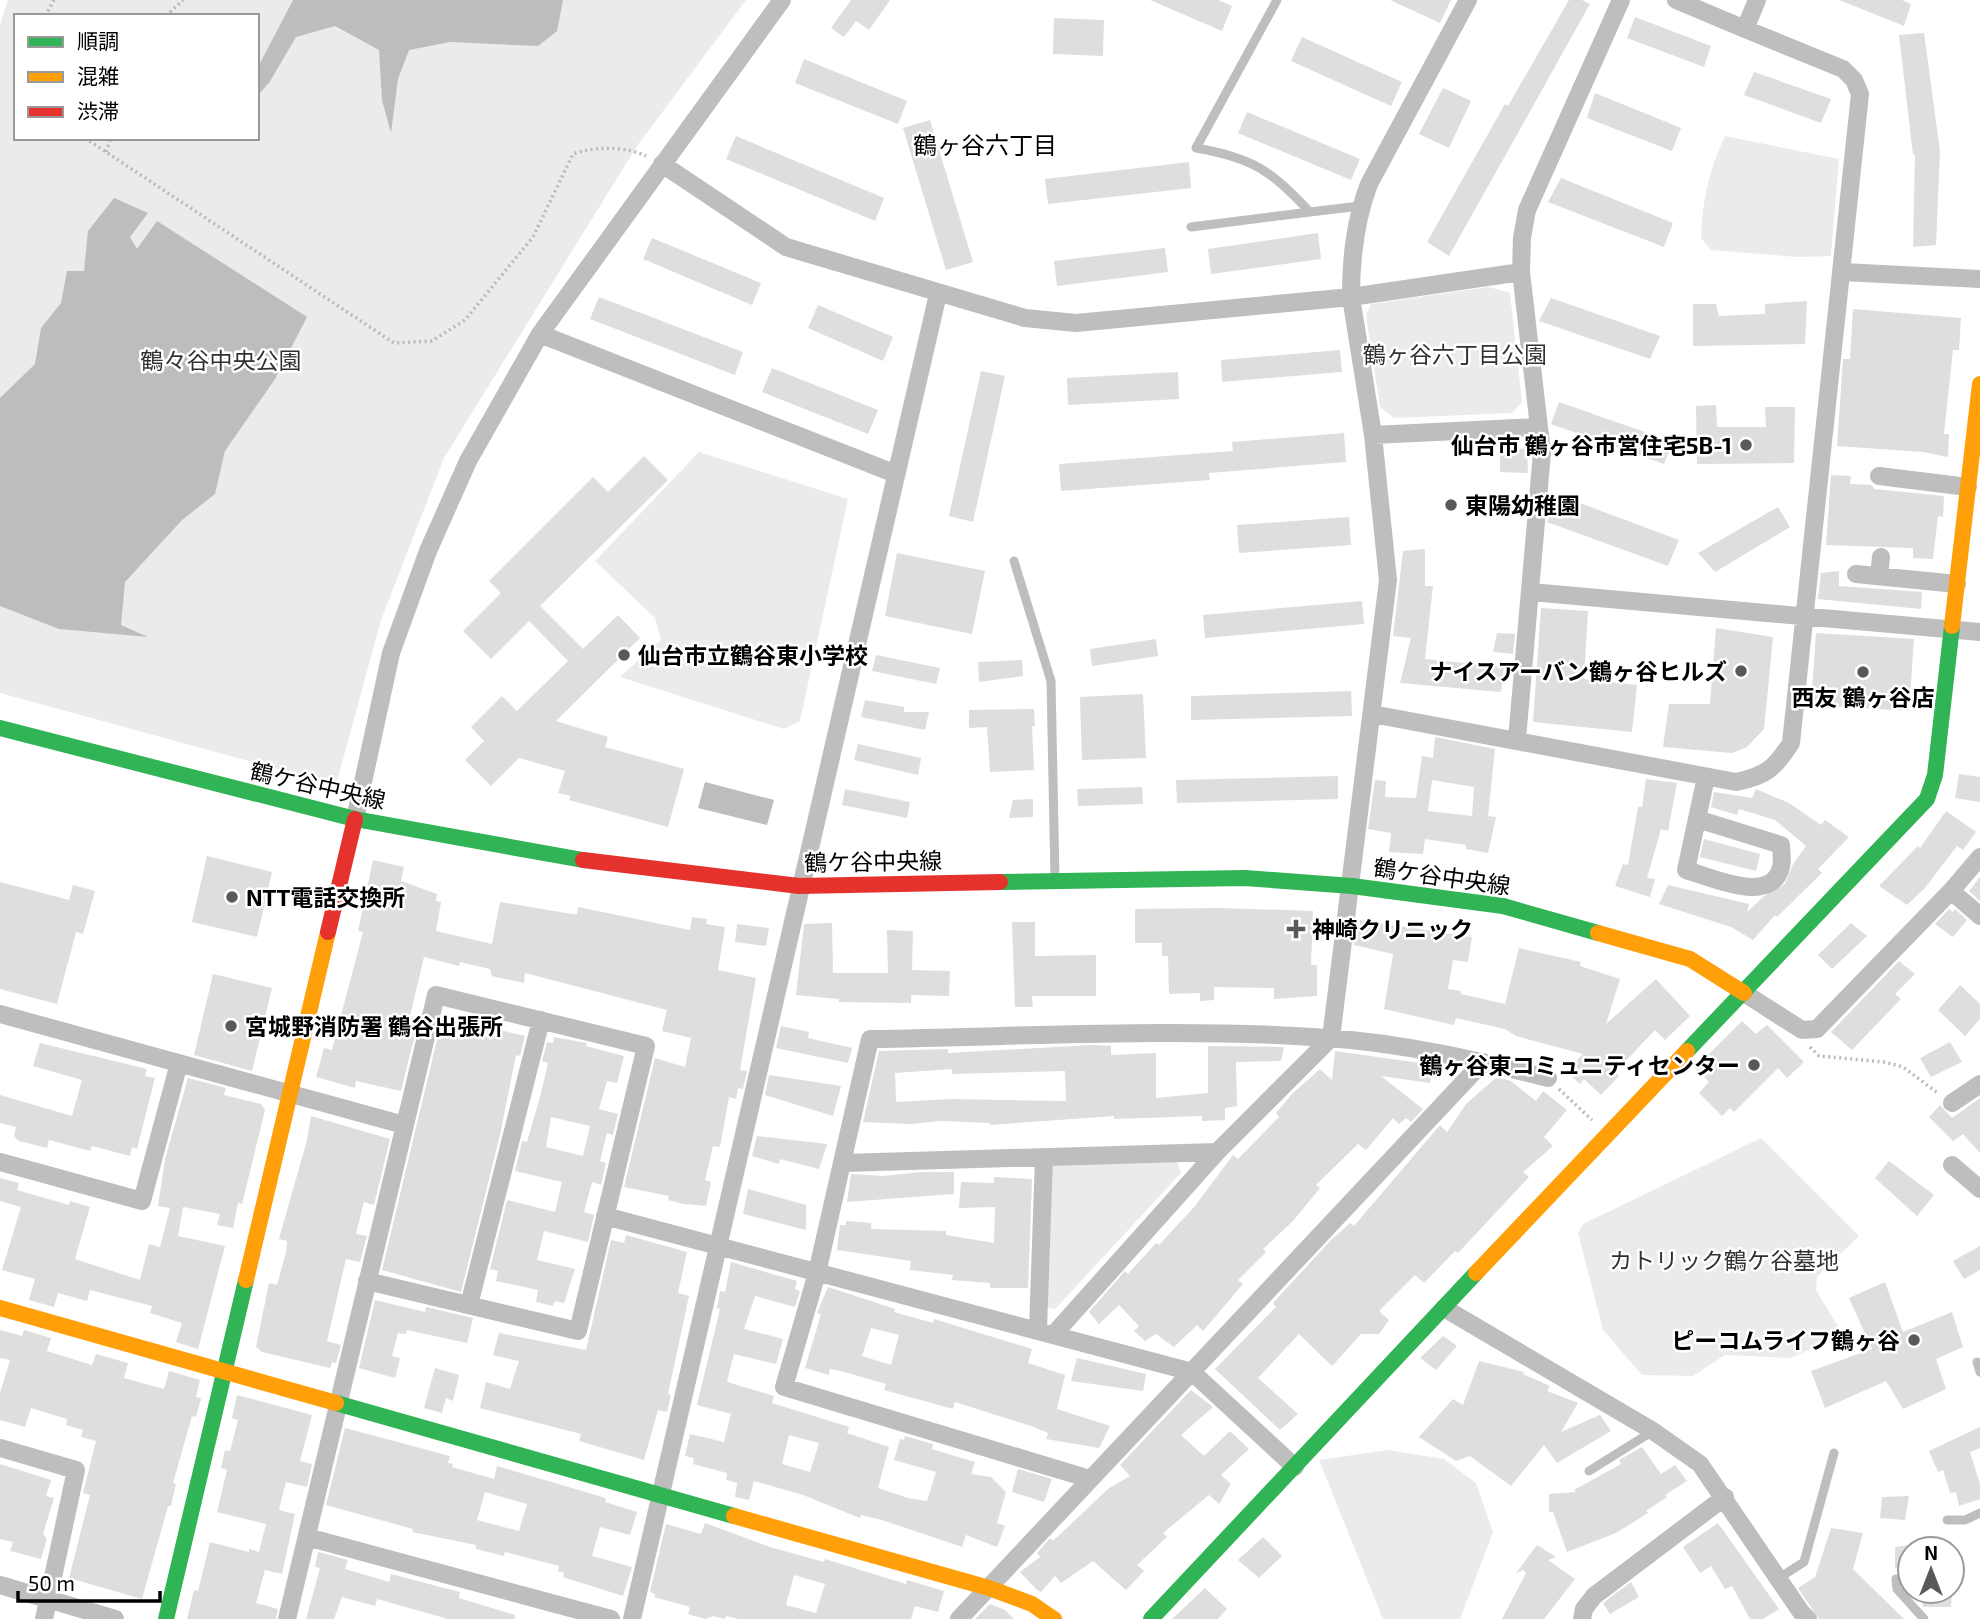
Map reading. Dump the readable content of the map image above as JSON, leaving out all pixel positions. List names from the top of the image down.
{
  "streets": {
    "street": ["鶴ケ谷中央線"]
  },
  "districts": ["鶴ヶ谷六丁目"],
  "parks": ["鶴ヶ谷六丁目公園", "鶴々谷中央公園", "カトリック鶴ケ谷墓地"],
  "places": {
    "other": [
      "仙台市 鶴ヶ谷市営住宅5B-1",
      "東陽幼稚園",
      "仙台市立鶴谷東小学校",
      "ナイスアーバン鶴ヶ谷ヒルズ",
      "西友 鶴ヶ谷店",
      "NTT電話交換所",
      "宮城野消防署 鶴谷出張所",
      "鶴ヶ谷東コミュニティセンター",
      "ピーコムライフ鶴ヶ谷"
    ],
    "health": ["神崎クリニック"]
  },
  "legend": ["順調", "混雑", "渋滞"],
  "scale_bar": "50 m",
  "north": "top"
}
